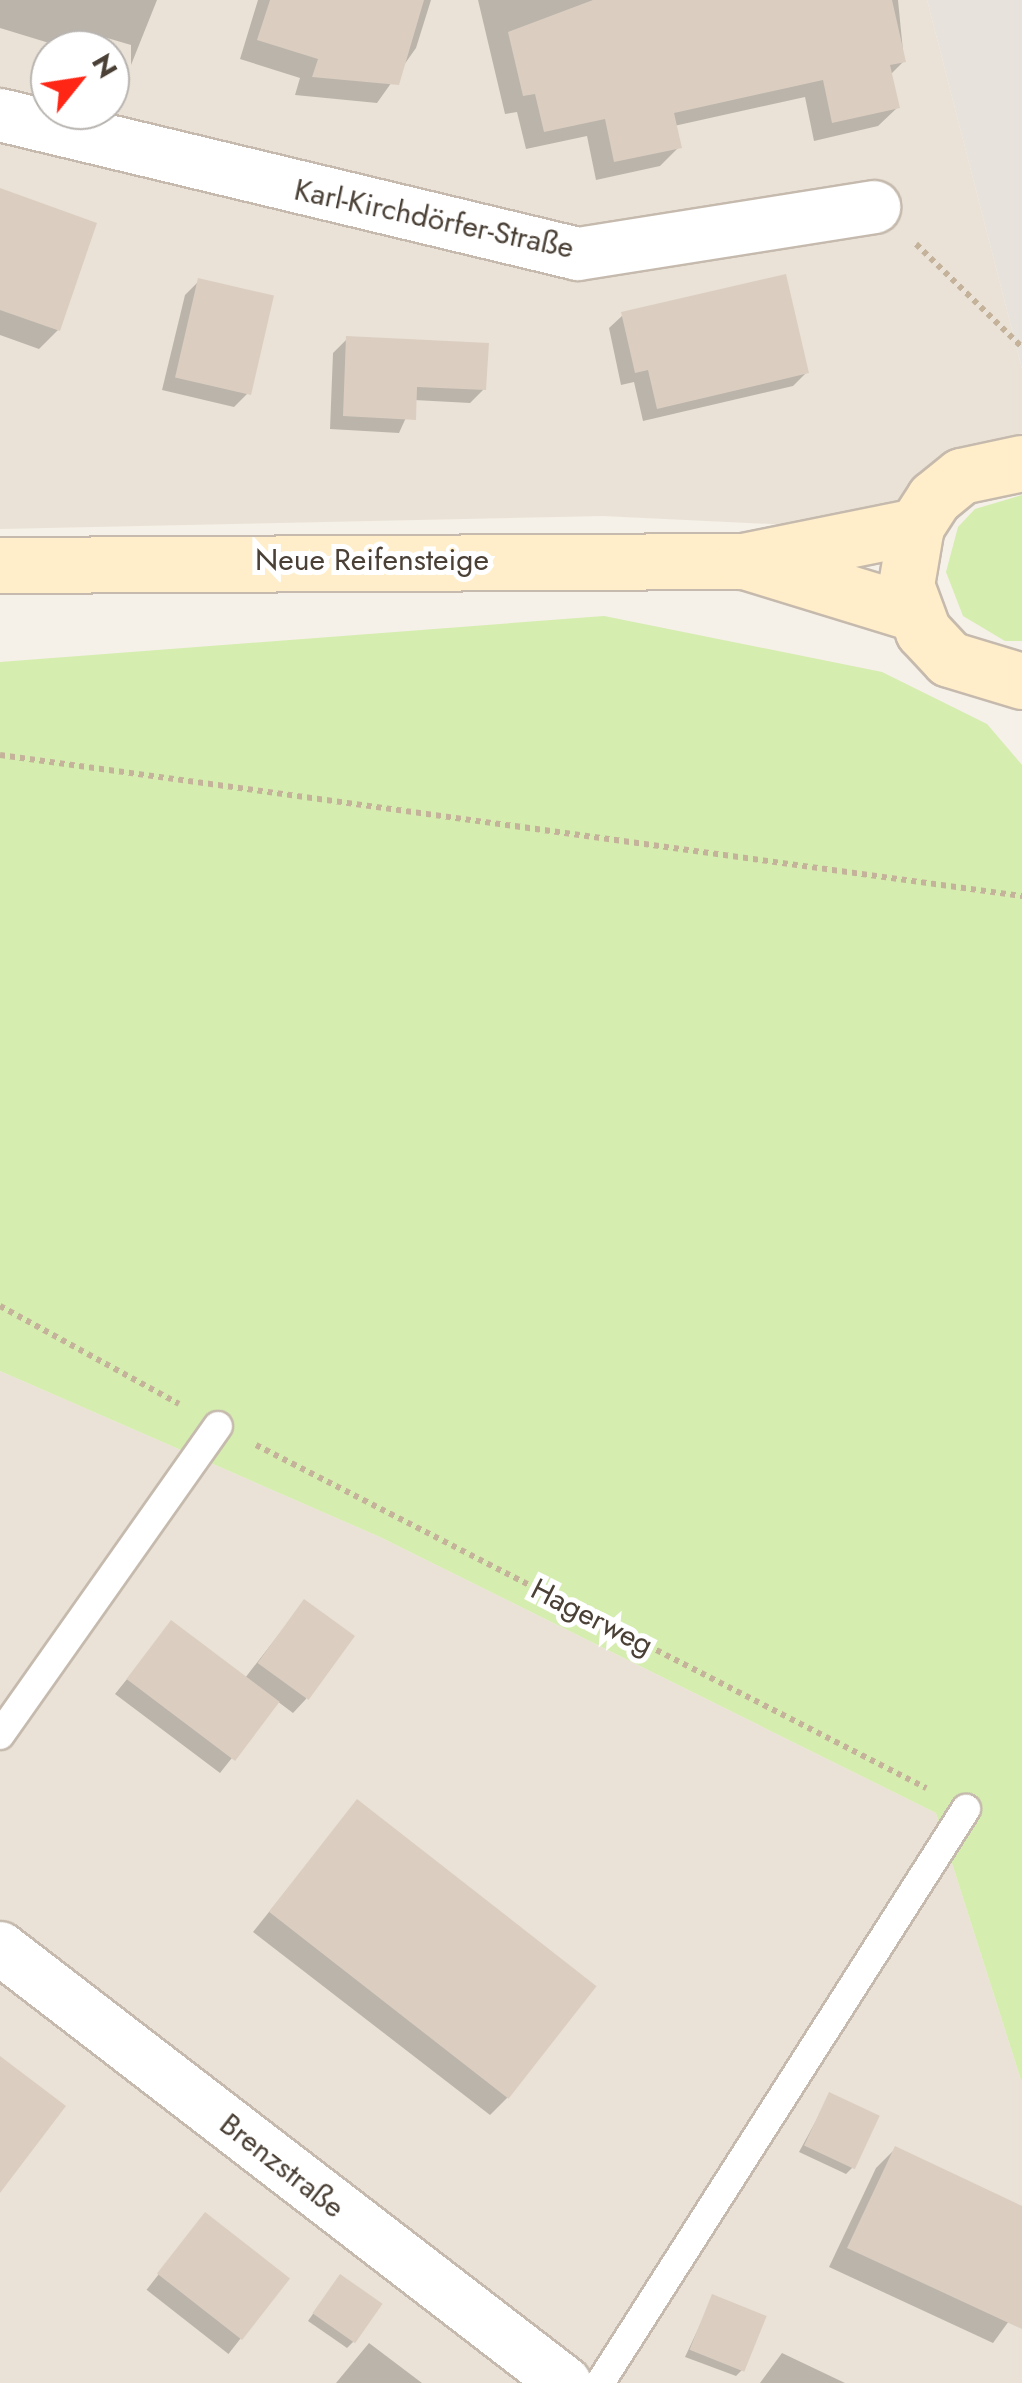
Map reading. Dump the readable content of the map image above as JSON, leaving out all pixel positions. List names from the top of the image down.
{
  "streets": {
    "main road": ["Neue Reifensteige"],
    "street": ["Karl-Kirchdörfer-Straße", "Brenzstraße"],
    "path": ["Hagerweg"]
  },
  "north": "top right"
}
